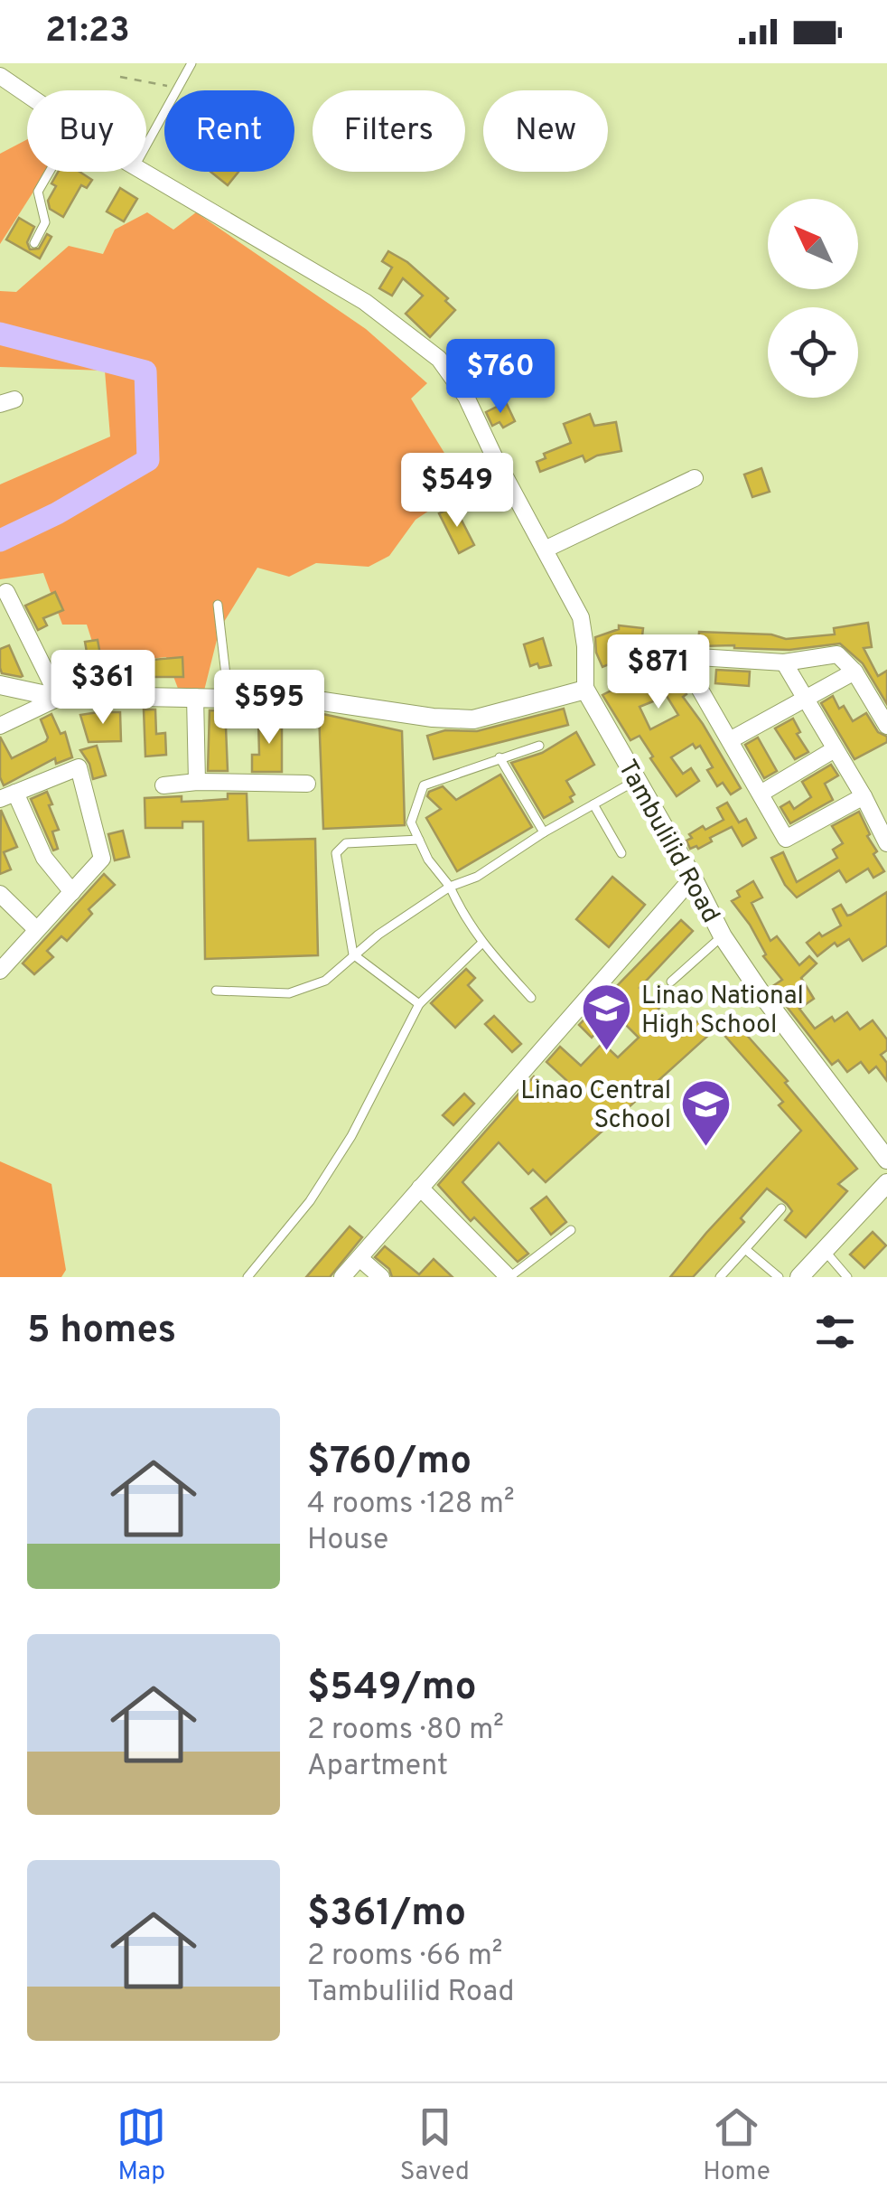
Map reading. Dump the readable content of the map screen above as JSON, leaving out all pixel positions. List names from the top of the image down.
{
  "streets": {
    "street": ["Tambulilid Road"]
  },
  "places": {
    "school or university": ["Linao National High School", "Linao Central School"]
  },
  "north": "top left",
  "page": {
    "status": "21:23",
    "chip": [
      "Buy",
      "Rent",
      "Filters",
      "New"
    ],
    "price": [
      "$760",
      "$549",
      "$871",
      "$361",
      "$595"
    ],
    "heading": "5 homes",
    "list": [
      {
        "name": "$760/mo",
        "note": "4 rooms · 128 m² · House"
      },
      {
        "name": "$549/mo",
        "note": "2 rooms · 80 m² · Apartment"
      },
      {
        "name": "$361/mo",
        "note": "2 rooms · 66 m² · Tambulilid Road"
      }
    ],
    "tabs": ["Map", "Saved", "Home"]
  }
}
